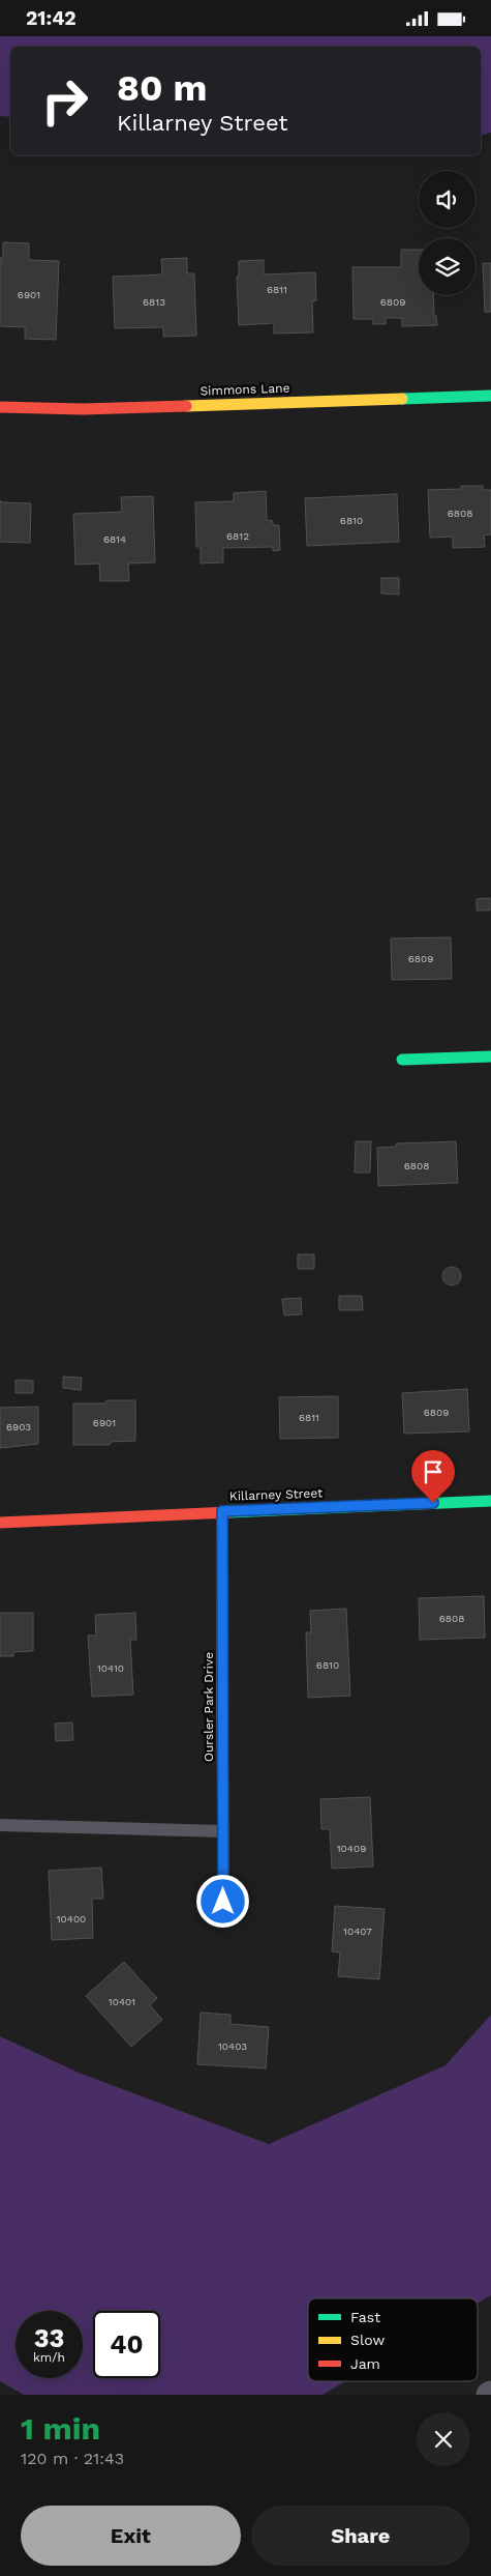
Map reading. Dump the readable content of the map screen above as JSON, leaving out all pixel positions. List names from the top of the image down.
{
  "streets": {
    "street": ["Simmons Lane", "Killarney Street", "Oursler Park Drive"]
  },
  "crossings": [
    ["Killarney Street", "Oursler Park Drive"]
  ],
  "house_numbers": [
    "6811",
    "6901",
    "6813",
    "6809",
    "6808",
    "6810",
    "6812",
    "6814",
    "6809",
    "6808",
    "6809",
    "6811",
    "6901",
    "6903",
    "6808",
    "6810",
    "10410",
    "10409",
    "10400",
    "10407",
    "10401",
    "10403"
  ],
  "legend": ["Fast", "Slow", "Jam"],
  "page": {
    "status": "21:42",
    "turn": ["80 m", "Killarney Street"],
    "speed": "33 km/h",
    "limit": "40",
    "heading": ["1 min", "120 m · 21:43"],
    "buttons": ["Exit", "Share"]
  }
}
